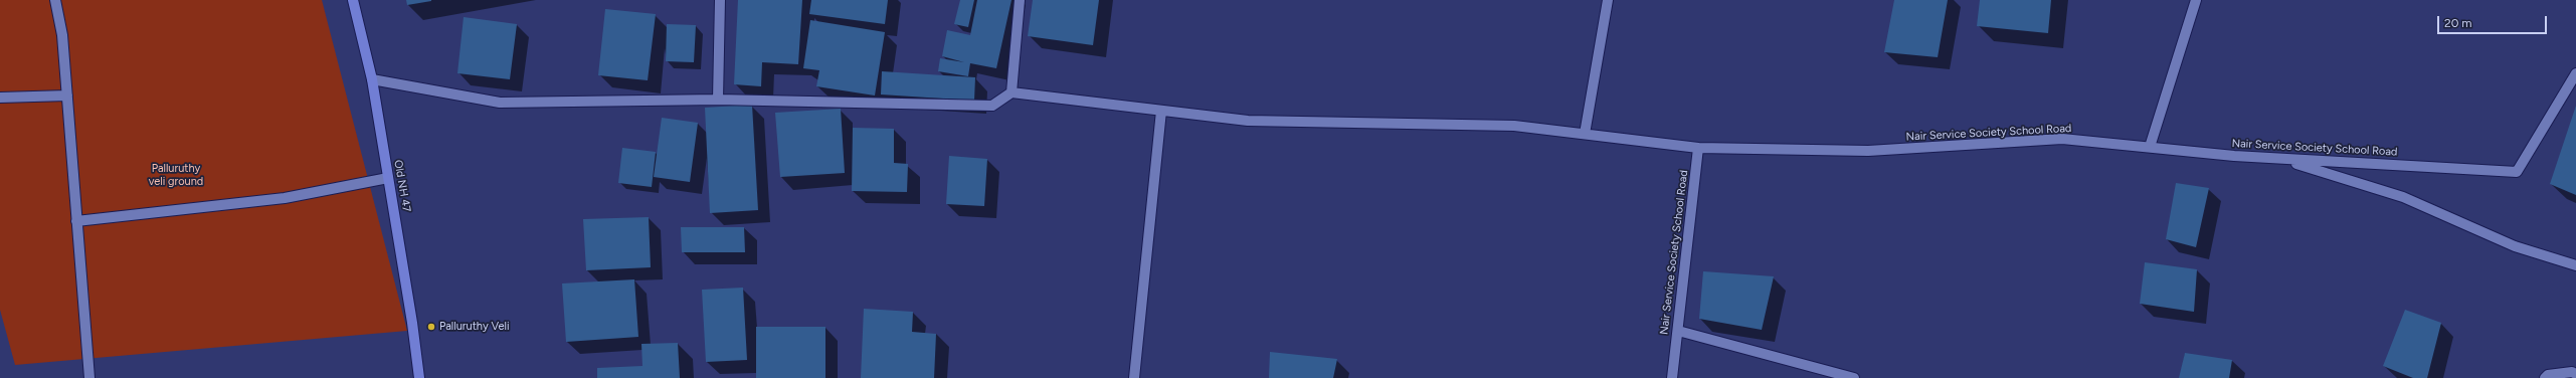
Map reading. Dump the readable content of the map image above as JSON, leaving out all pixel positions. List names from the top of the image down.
{
  "streets": {
    "main road": ["Old NH 47"],
    "street": ["Nair Service Society School Road"]
  },
  "parks": ["Palluruthy veli ground"],
  "places": ["Palluruthy Veli"],
  "scale_bar": "20 m"
}
